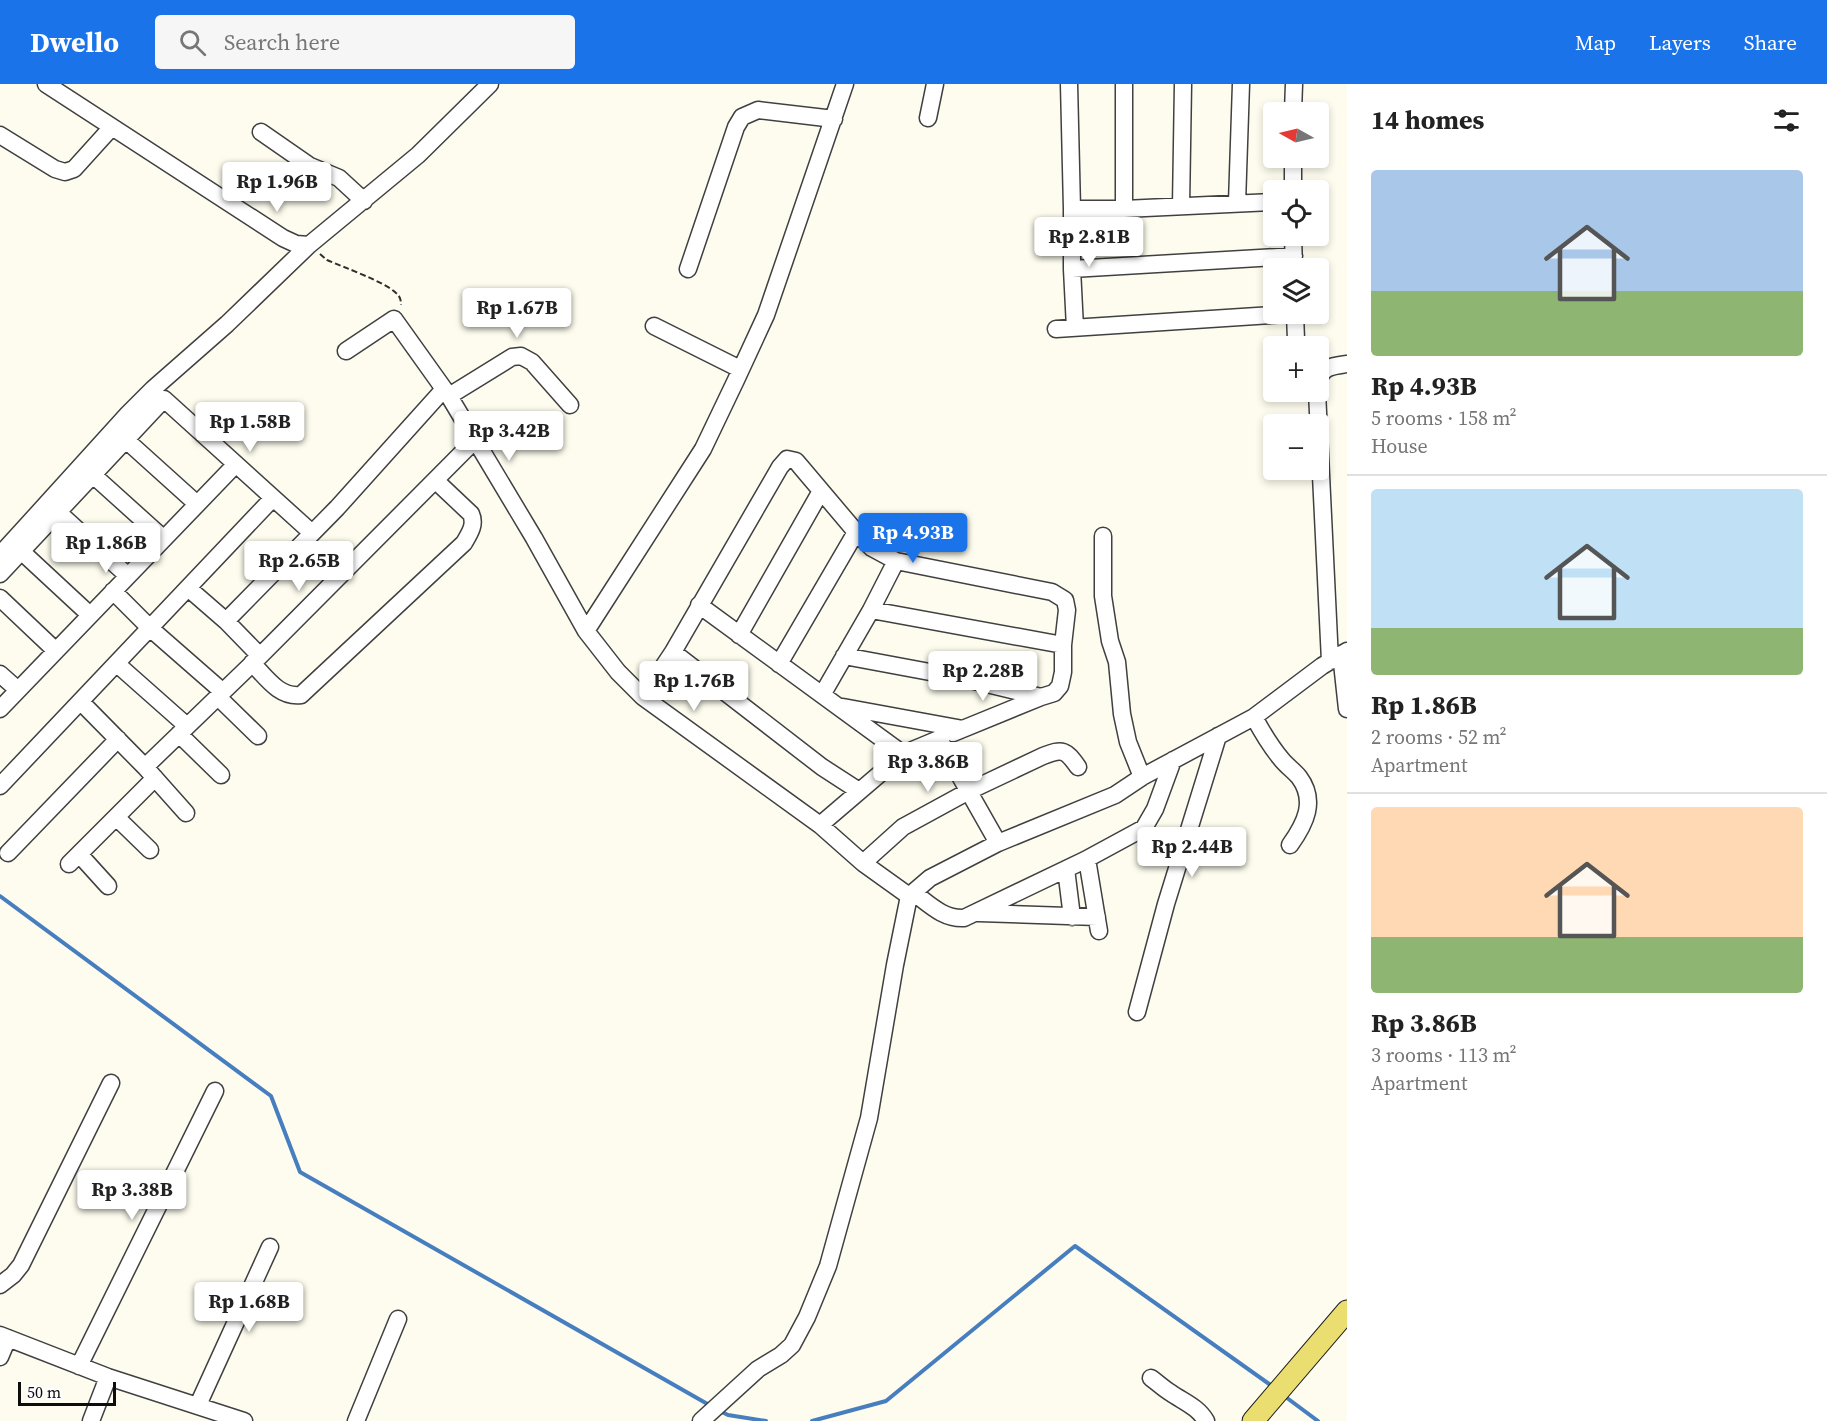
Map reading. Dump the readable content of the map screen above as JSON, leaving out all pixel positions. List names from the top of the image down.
{
  "scale_bar": "50 m",
  "north": "left",
  "page": {
    "header": "Dwello",
    "search": "Search here",
    "nav": ["Map", "Layers", "Share"],
    "heading": "14 homes",
    "map_buttons": ["+", "−"],
    "list": [
      {
        "name": "Rp 4.93B",
        "note": "5 rooms · 158 m² · House"
      },
      {
        "name": "Rp 1.86B",
        "note": "2 rooms · 52 m² · Apartment"
      },
      {
        "name": "Rp 3.86B",
        "note": "3 rooms · 113 m² · Apartment"
      }
    ],
    "price": [
      "Rp 1.96B",
      "Rp 2.81B",
      "Rp 1.67B",
      "Rp 1.58B",
      "Rp 3.42B",
      "Rp 4.93B",
      "Rp 1.86B",
      "Rp 2.65B",
      "Rp 2.28B",
      "Rp 1.76B",
      "Rp 3.86B",
      "Rp 2.44B",
      "Rp 3.38B",
      "Rp 1.68B"
    ],
    "scale": "50 m"
  }
}
